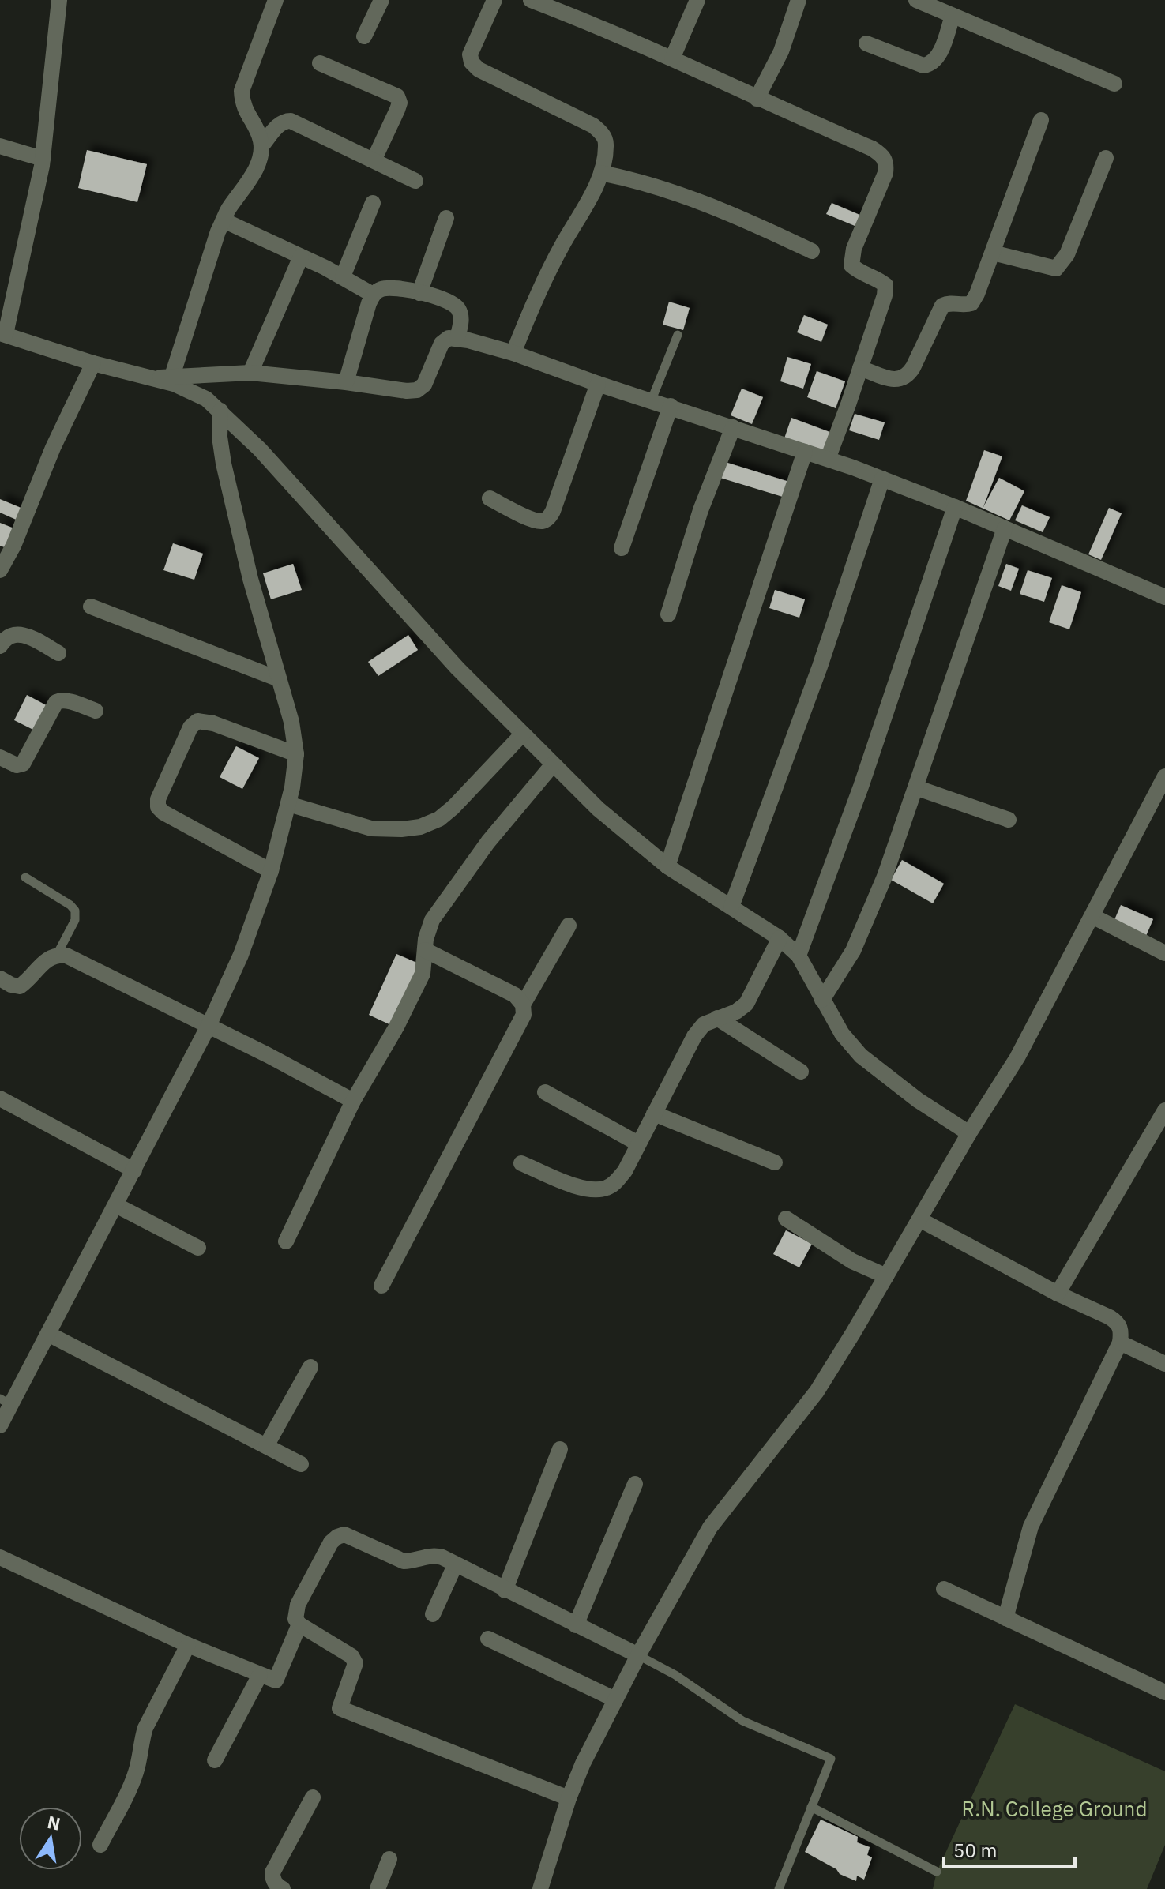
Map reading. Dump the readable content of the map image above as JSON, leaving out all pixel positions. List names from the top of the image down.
{
  "parks": ["R.N. College Ground"],
  "scale_bar": "50 m",
  "north": "top"
}
